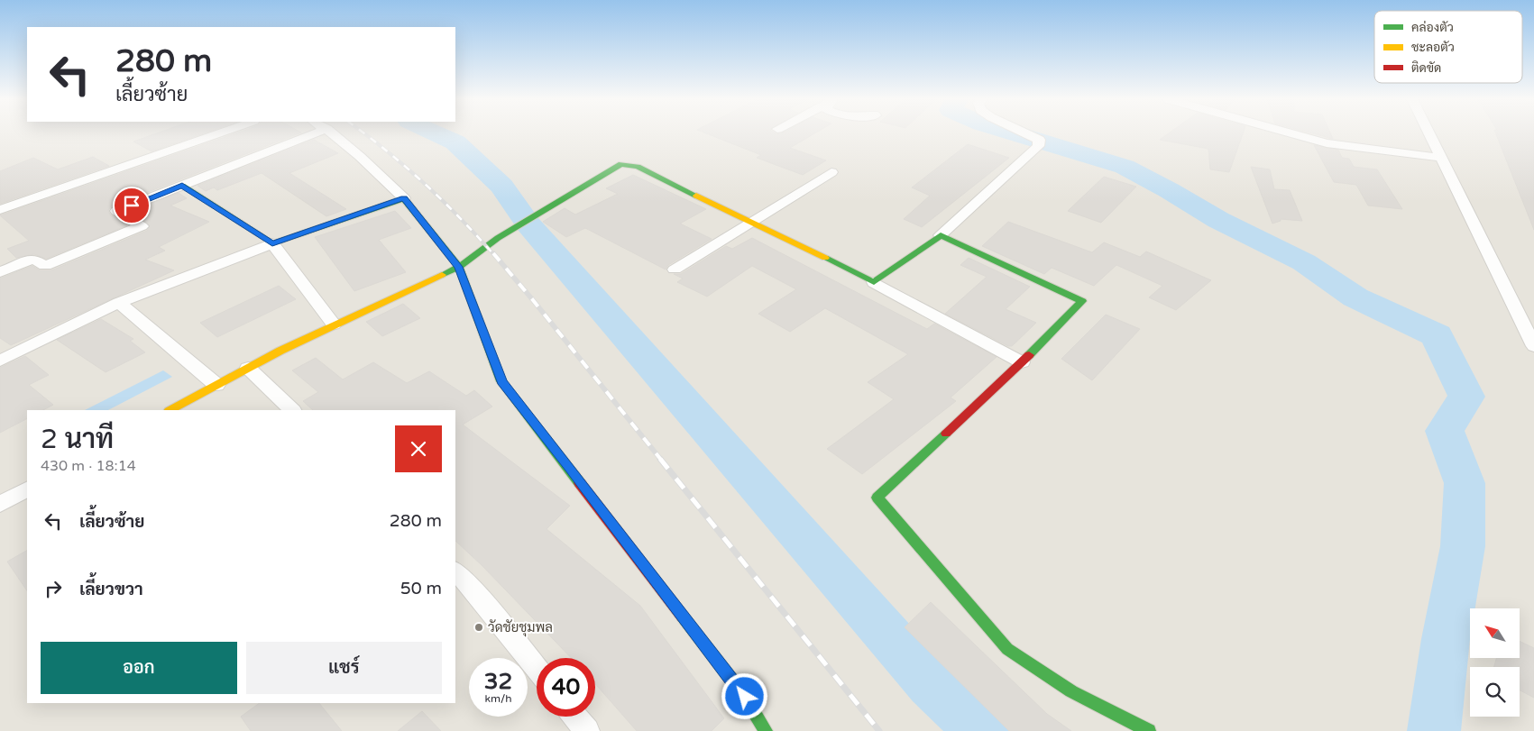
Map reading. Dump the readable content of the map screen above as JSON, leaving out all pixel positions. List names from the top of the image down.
{
  "places": ["วัดชัยชุมพล"],
  "legend": ["คล่องตัว", "ชะลอตัว", "ติดขัด"],
  "north": "top left",
  "page": {
    "turn": ["280 m", "เลี้ยวซ้าย"],
    "heading": ["2 นาที", "430 m · 18:14"],
    "list": [
      {
        "name": "เลี้ยวซ้าย",
        "value": "280 m"
      },
      {
        "name": "เลี้ยวขวา",
        "value": "50 m"
      }
    ],
    "buttons": ["ออก", "แชร์"],
    "speed": "32 km/h",
    "limit": "40"
  }
}
